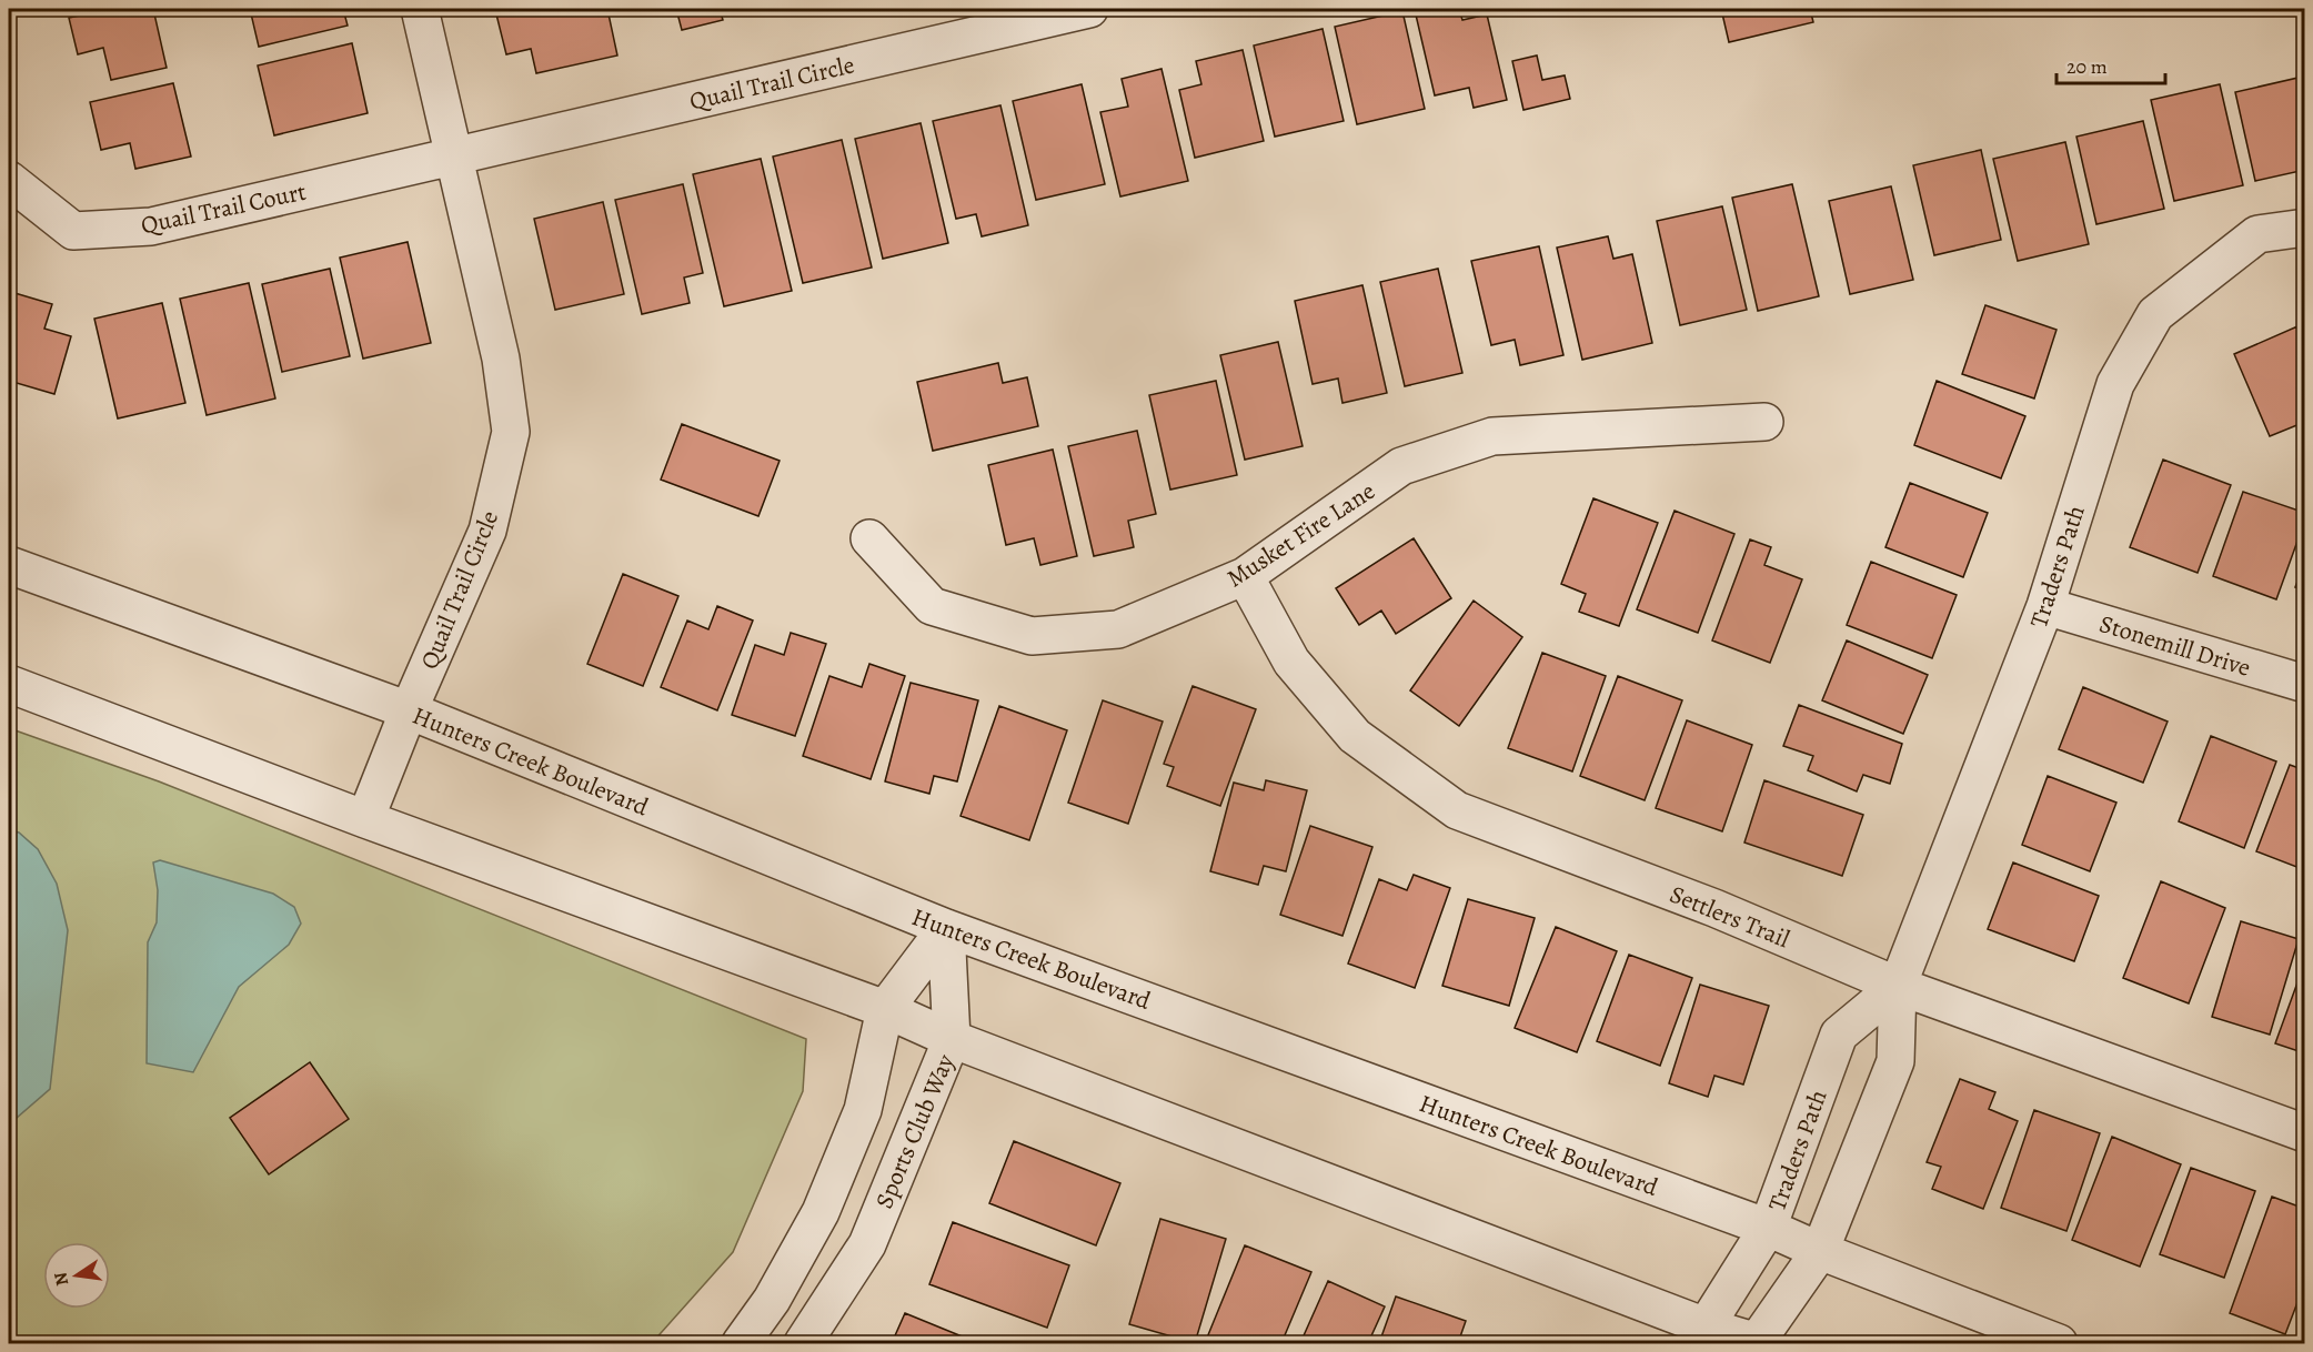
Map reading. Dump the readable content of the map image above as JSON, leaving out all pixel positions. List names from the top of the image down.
{
  "streets": {
    "street": [
      "Quail Trail Circle",
      "Quail Trail Court",
      "Musket Fire Lane",
      "Traders Path",
      "Stonemill Drive",
      "Hunters Creek Boulevard",
      "Settlers Trail",
      "Sports Club Way"
    ]
  },
  "crossings": [
    ["Quail Trail Circle", "Quail Trail Court"],
    ["Quail Trail Circle", "Hunters Creek Boulevard"],
    ["Musket Fire Lane", "Settlers Trail"],
    ["Traders Path", "Stonemill Drive"],
    ["Traders Path", "Hunters Creek Boulevard"],
    ["Traders Path", "Settlers Trail"],
    ["Hunters Creek Boulevard", "Sports Club Way"]
  ],
  "scale_bar": "20 m",
  "north": "left"
}
